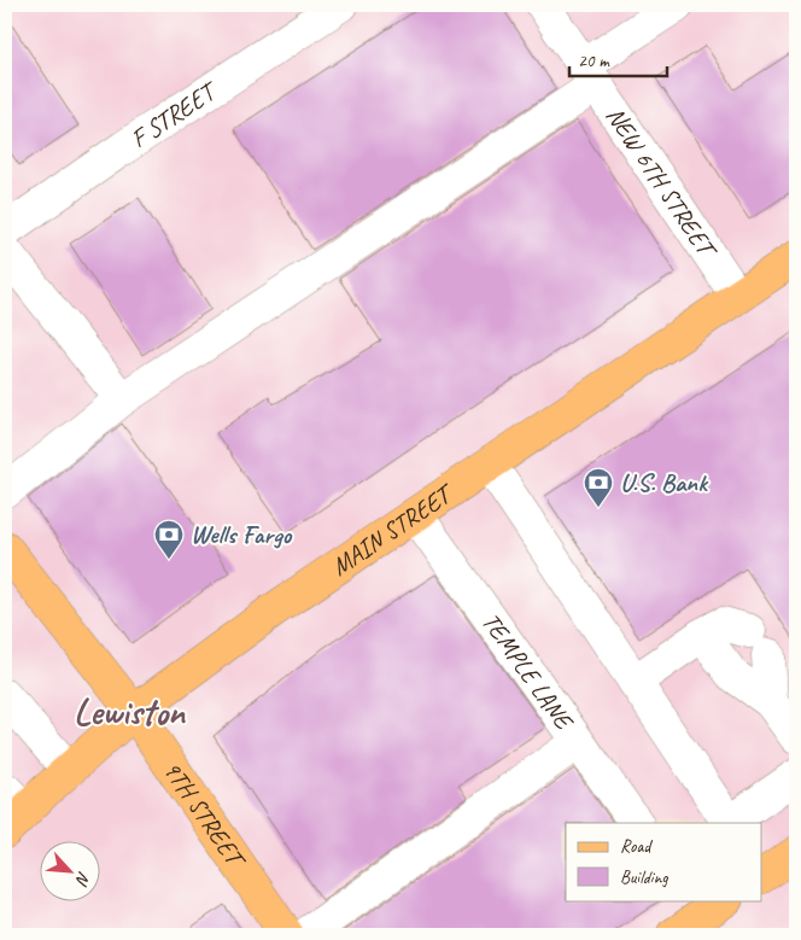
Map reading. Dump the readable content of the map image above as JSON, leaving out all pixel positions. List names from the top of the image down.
{
  "streets": {
    "main road": ["MAIN STREET", "9TH STREET"],
    "street": ["F STREET", "NEW 6TH STREET", "TEMPLE LANE"]
  },
  "crossings": [
    ["NEW 6TH STREET", "MAIN STREET"],
    ["MAIN STREET", "TEMPLE LANE"],
    ["MAIN STREET", "9TH STREET"]
  ],
  "districts": ["Lewiston"],
  "places": {
    "bank": ["U.S. Bank", "Wells Fargo"]
  },
  "legend": ["Road", "Building"],
  "scale_bar": "20 m",
  "north": "bottom right"
}
